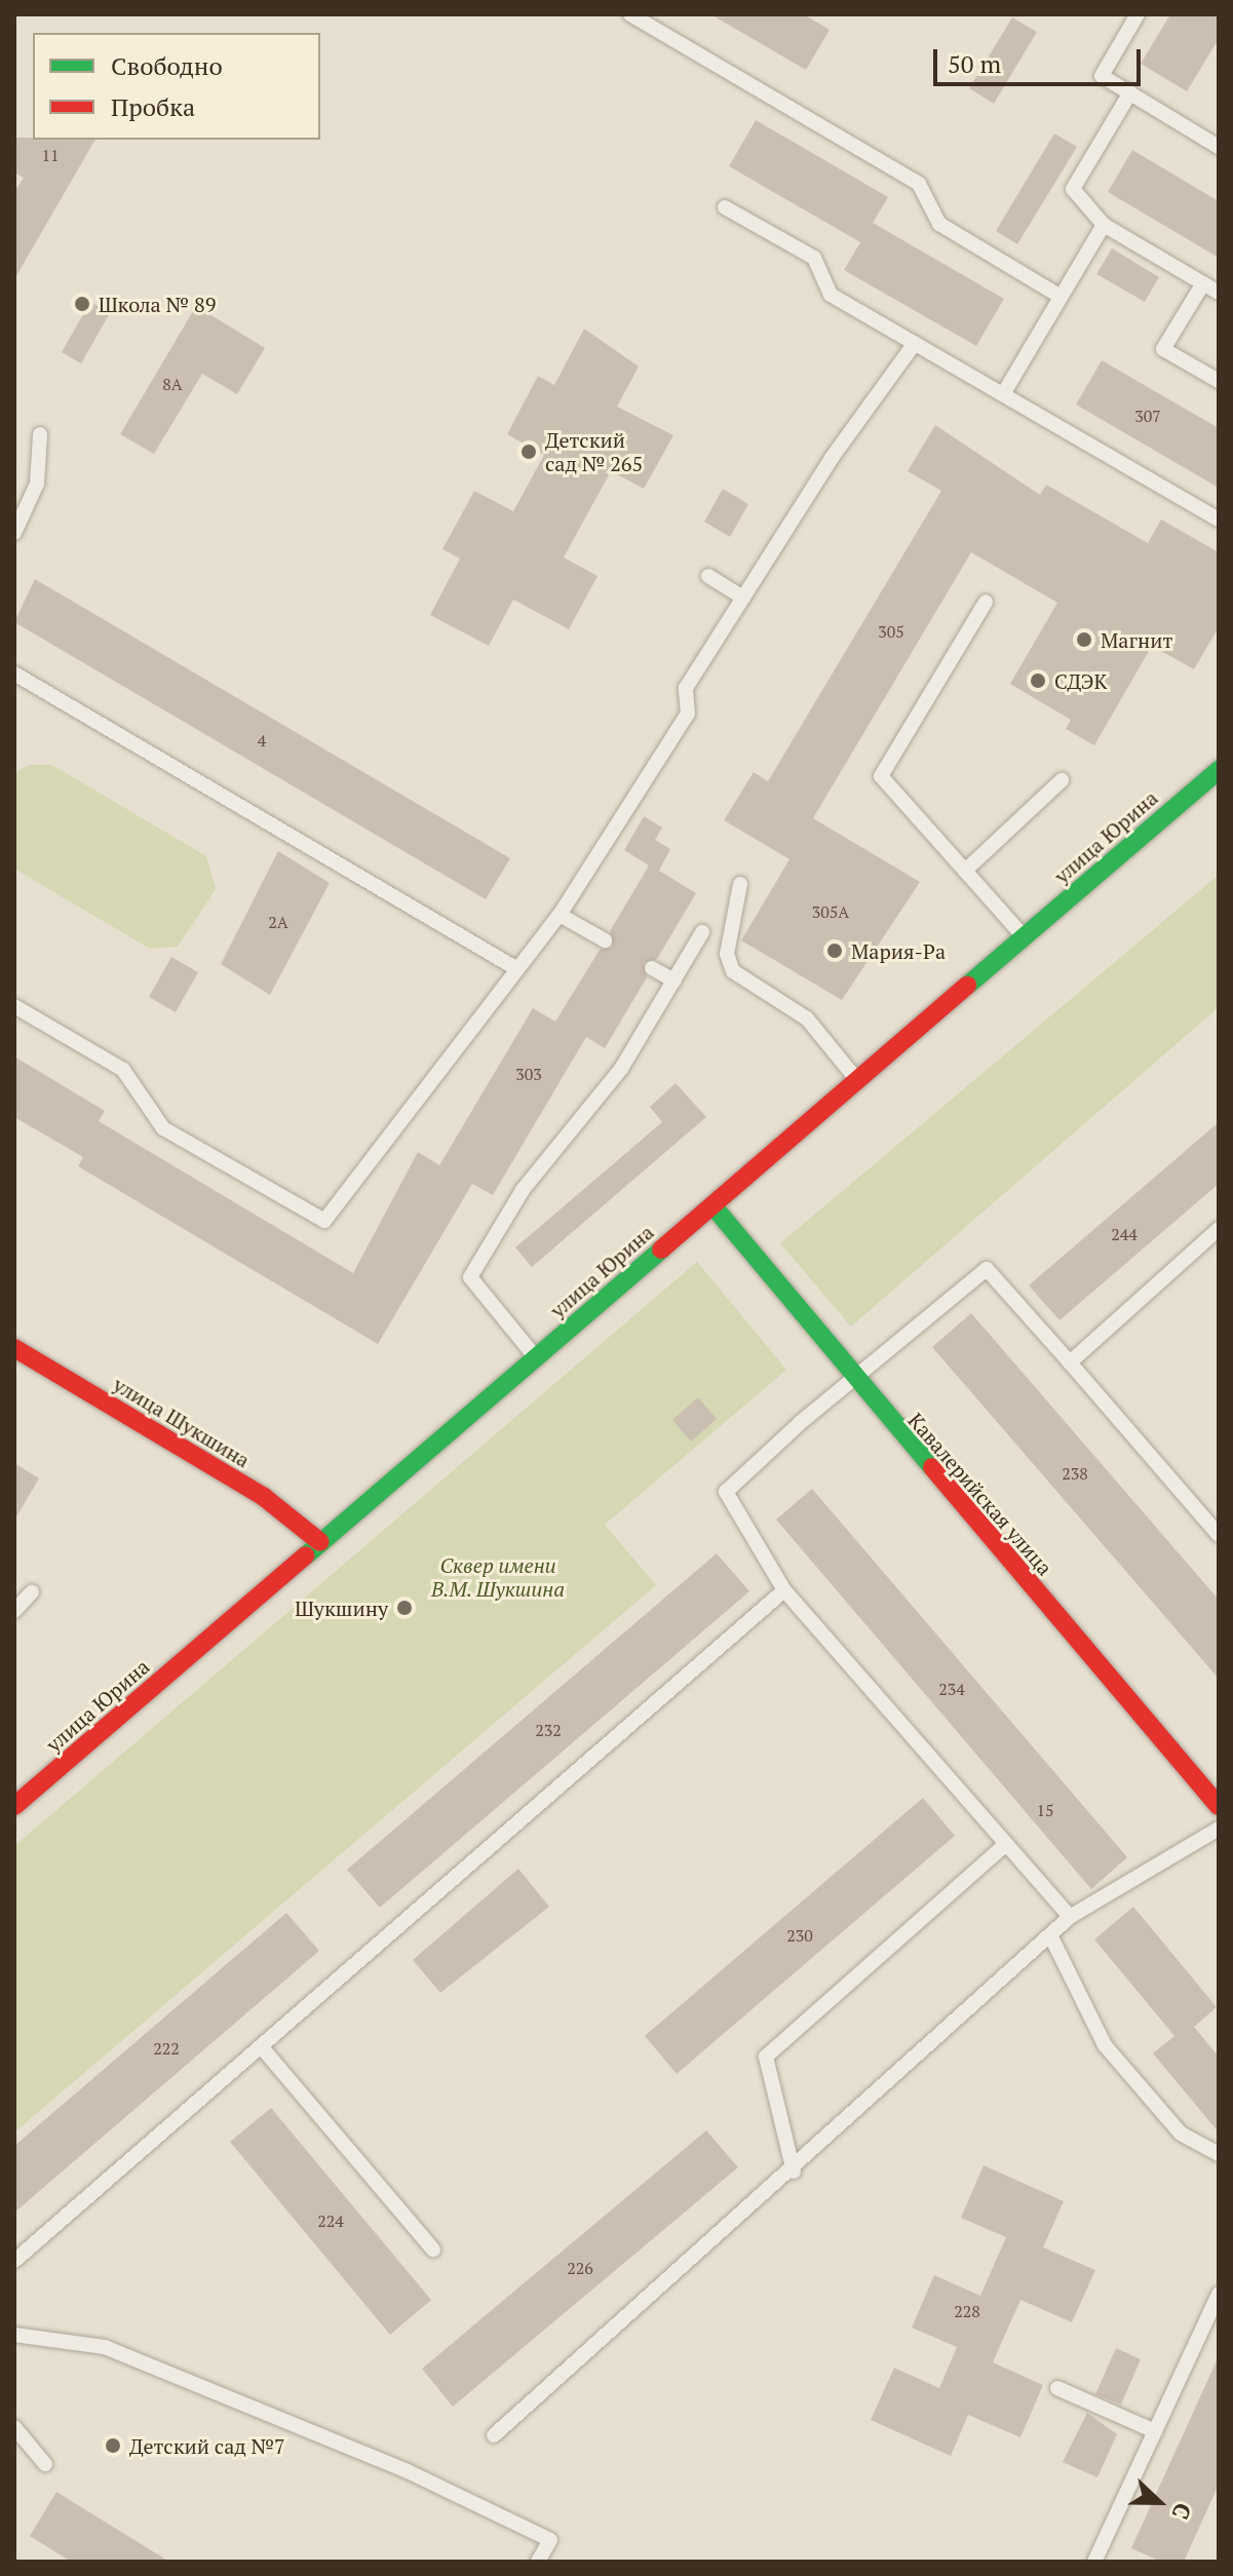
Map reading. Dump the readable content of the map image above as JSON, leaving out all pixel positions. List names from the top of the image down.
{
  "streets": {
    "street": ["улица Юрина", "улица Шукшина", "Кавалерийская улица"]
  },
  "crossings": [
    ["улица Юрина", "улица Шукшина"],
    ["улица Юрина", "Кавалерийская улица"]
  ],
  "parks": ["Сквер имени В.М. Шукшина"],
  "places": [
    "Школа № 89",
    "Детский сад № 265",
    "Магнит",
    "СДЭК",
    "Мария-Ра",
    "Шукшину",
    "Детский сад №7"
  ],
  "house_numbers": [
    "11",
    "8А",
    "307",
    "305",
    "4",
    "305А",
    "2А",
    "303",
    "244",
    "238",
    "234",
    "232",
    "15",
    "230",
    "222",
    "224",
    "226",
    "228"
  ],
  "legend": ["Свободно", "Пробка"],
  "scale_bar": "50 m",
  "north": "right"
}
